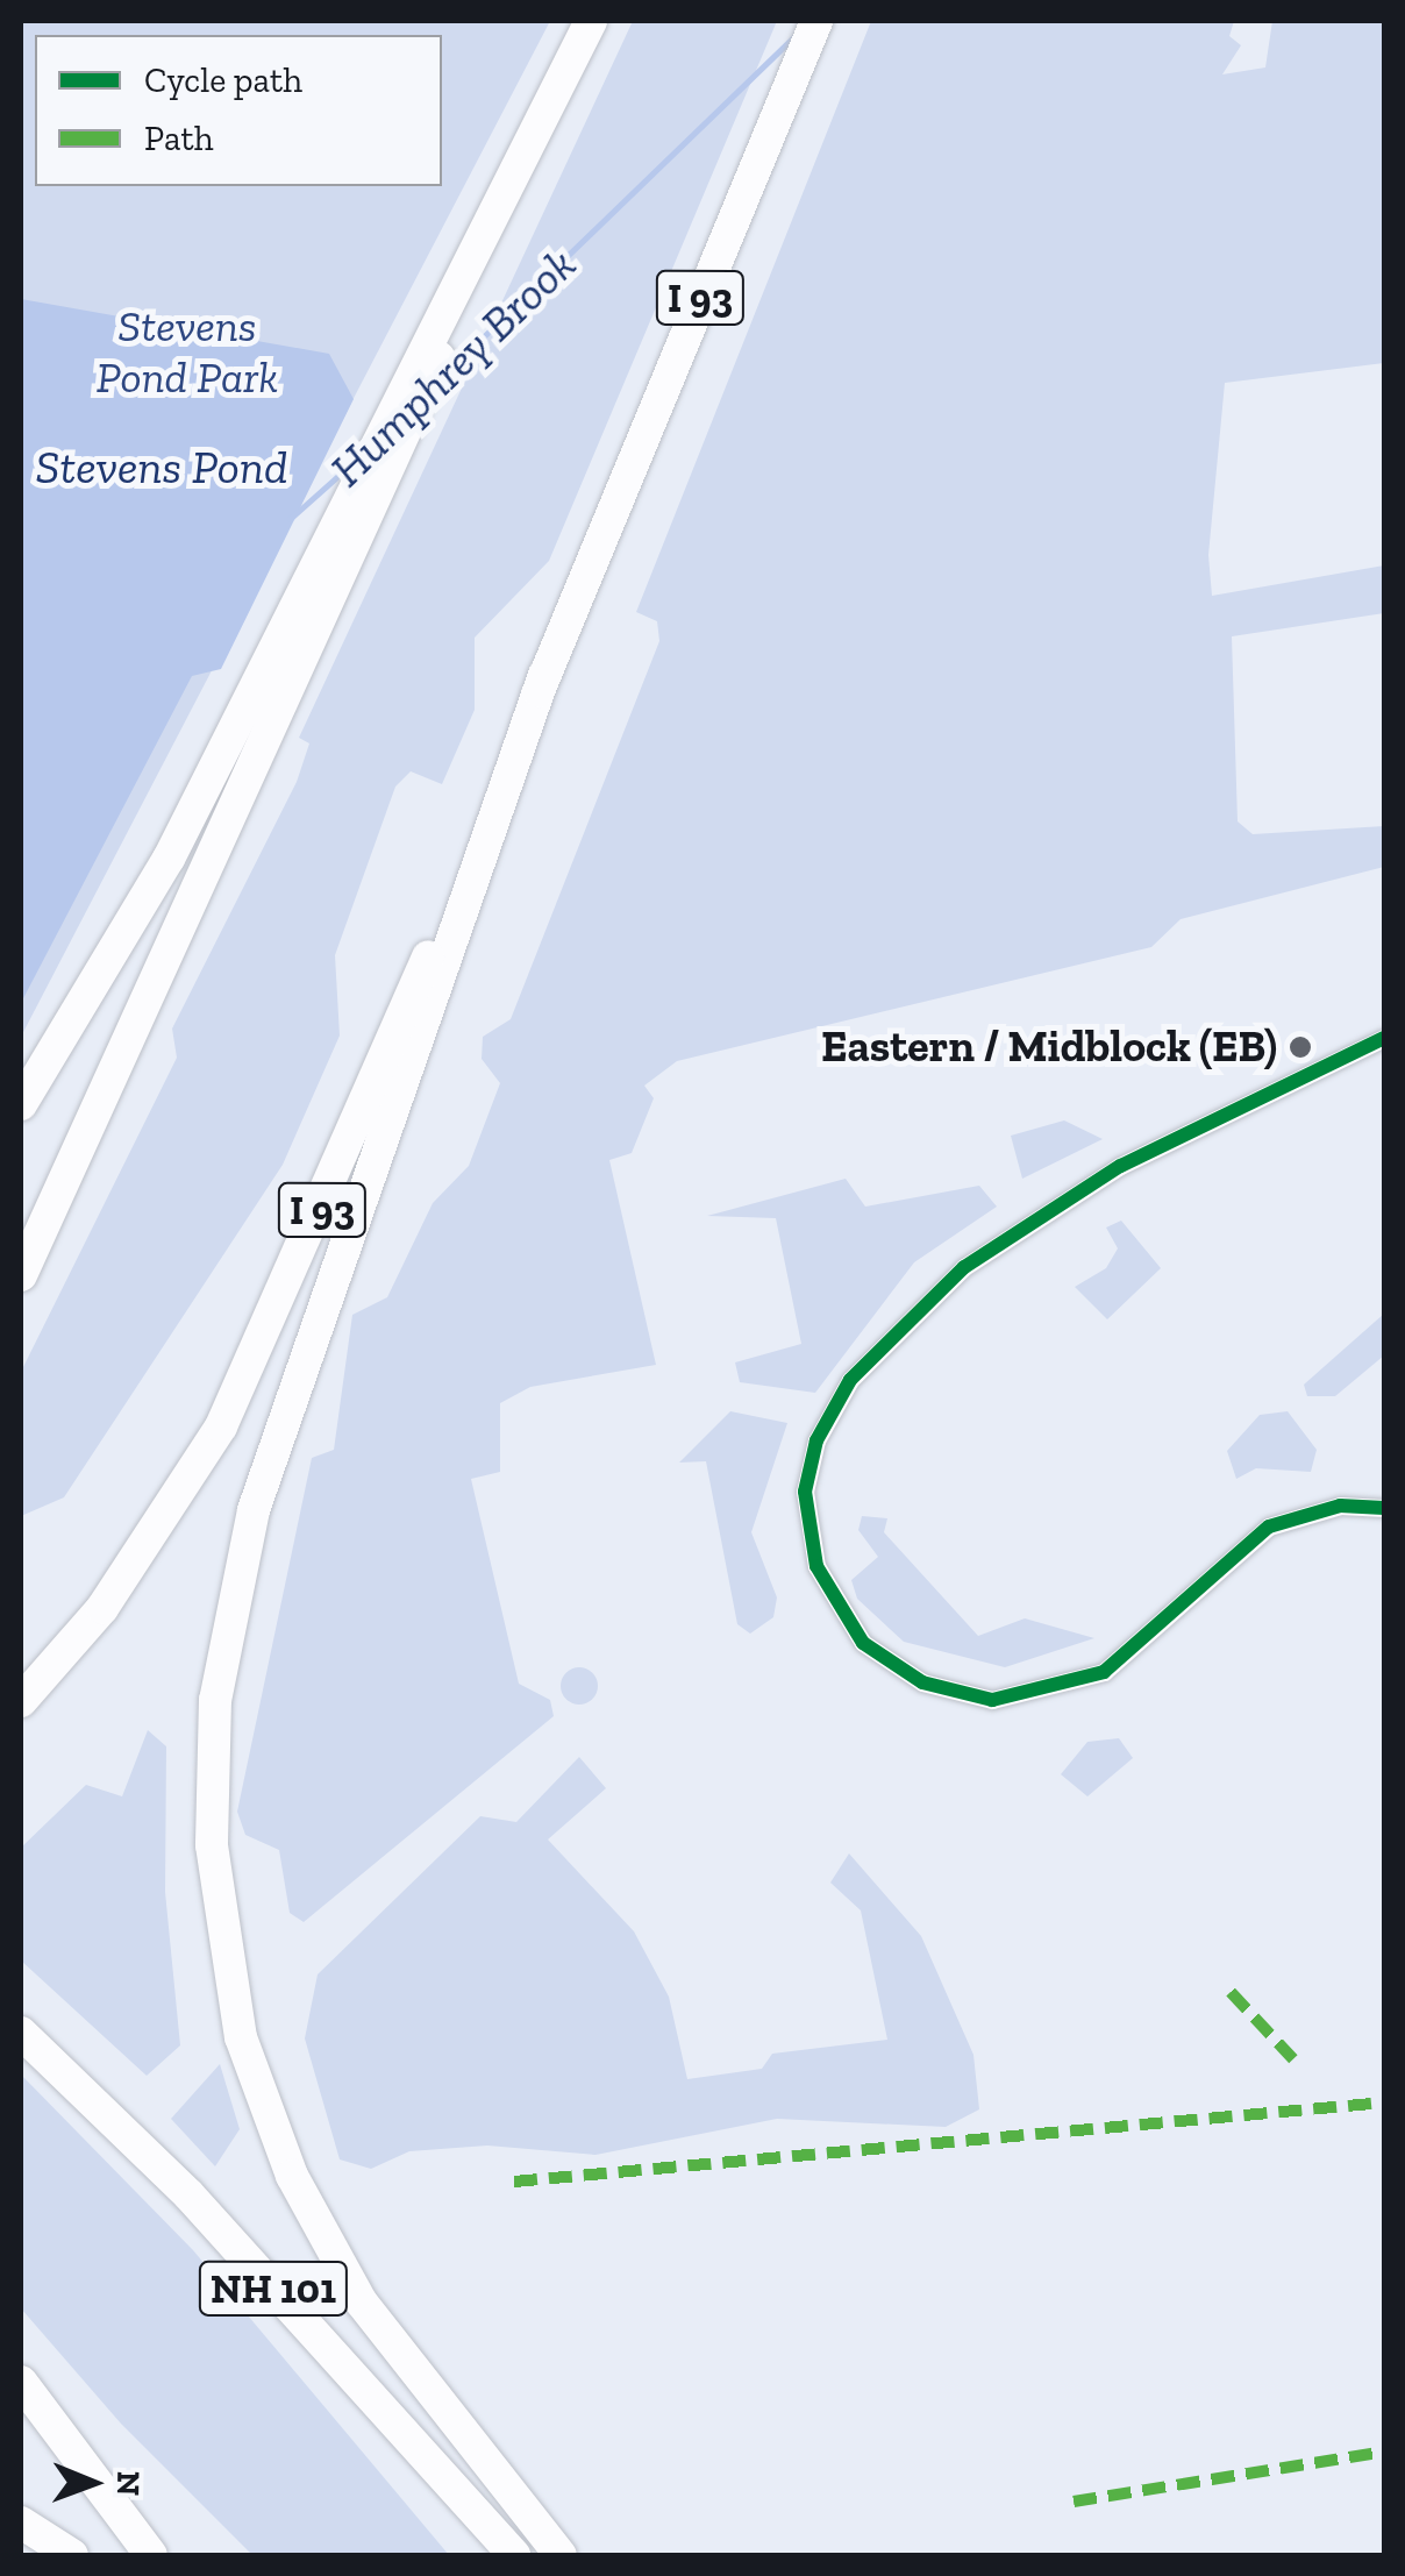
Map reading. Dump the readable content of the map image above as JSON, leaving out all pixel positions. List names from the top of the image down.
{
  "streets": {
    "highway": ["I 93", "NH 101"]
  },
  "water": ["Humphrey Brook", "Stevens Pond"],
  "parks": ["Stevens Pond Park"],
  "places": ["Eastern / Midblock (EB)"],
  "legend": ["Cycle path", "Path"],
  "north": "right"
}
